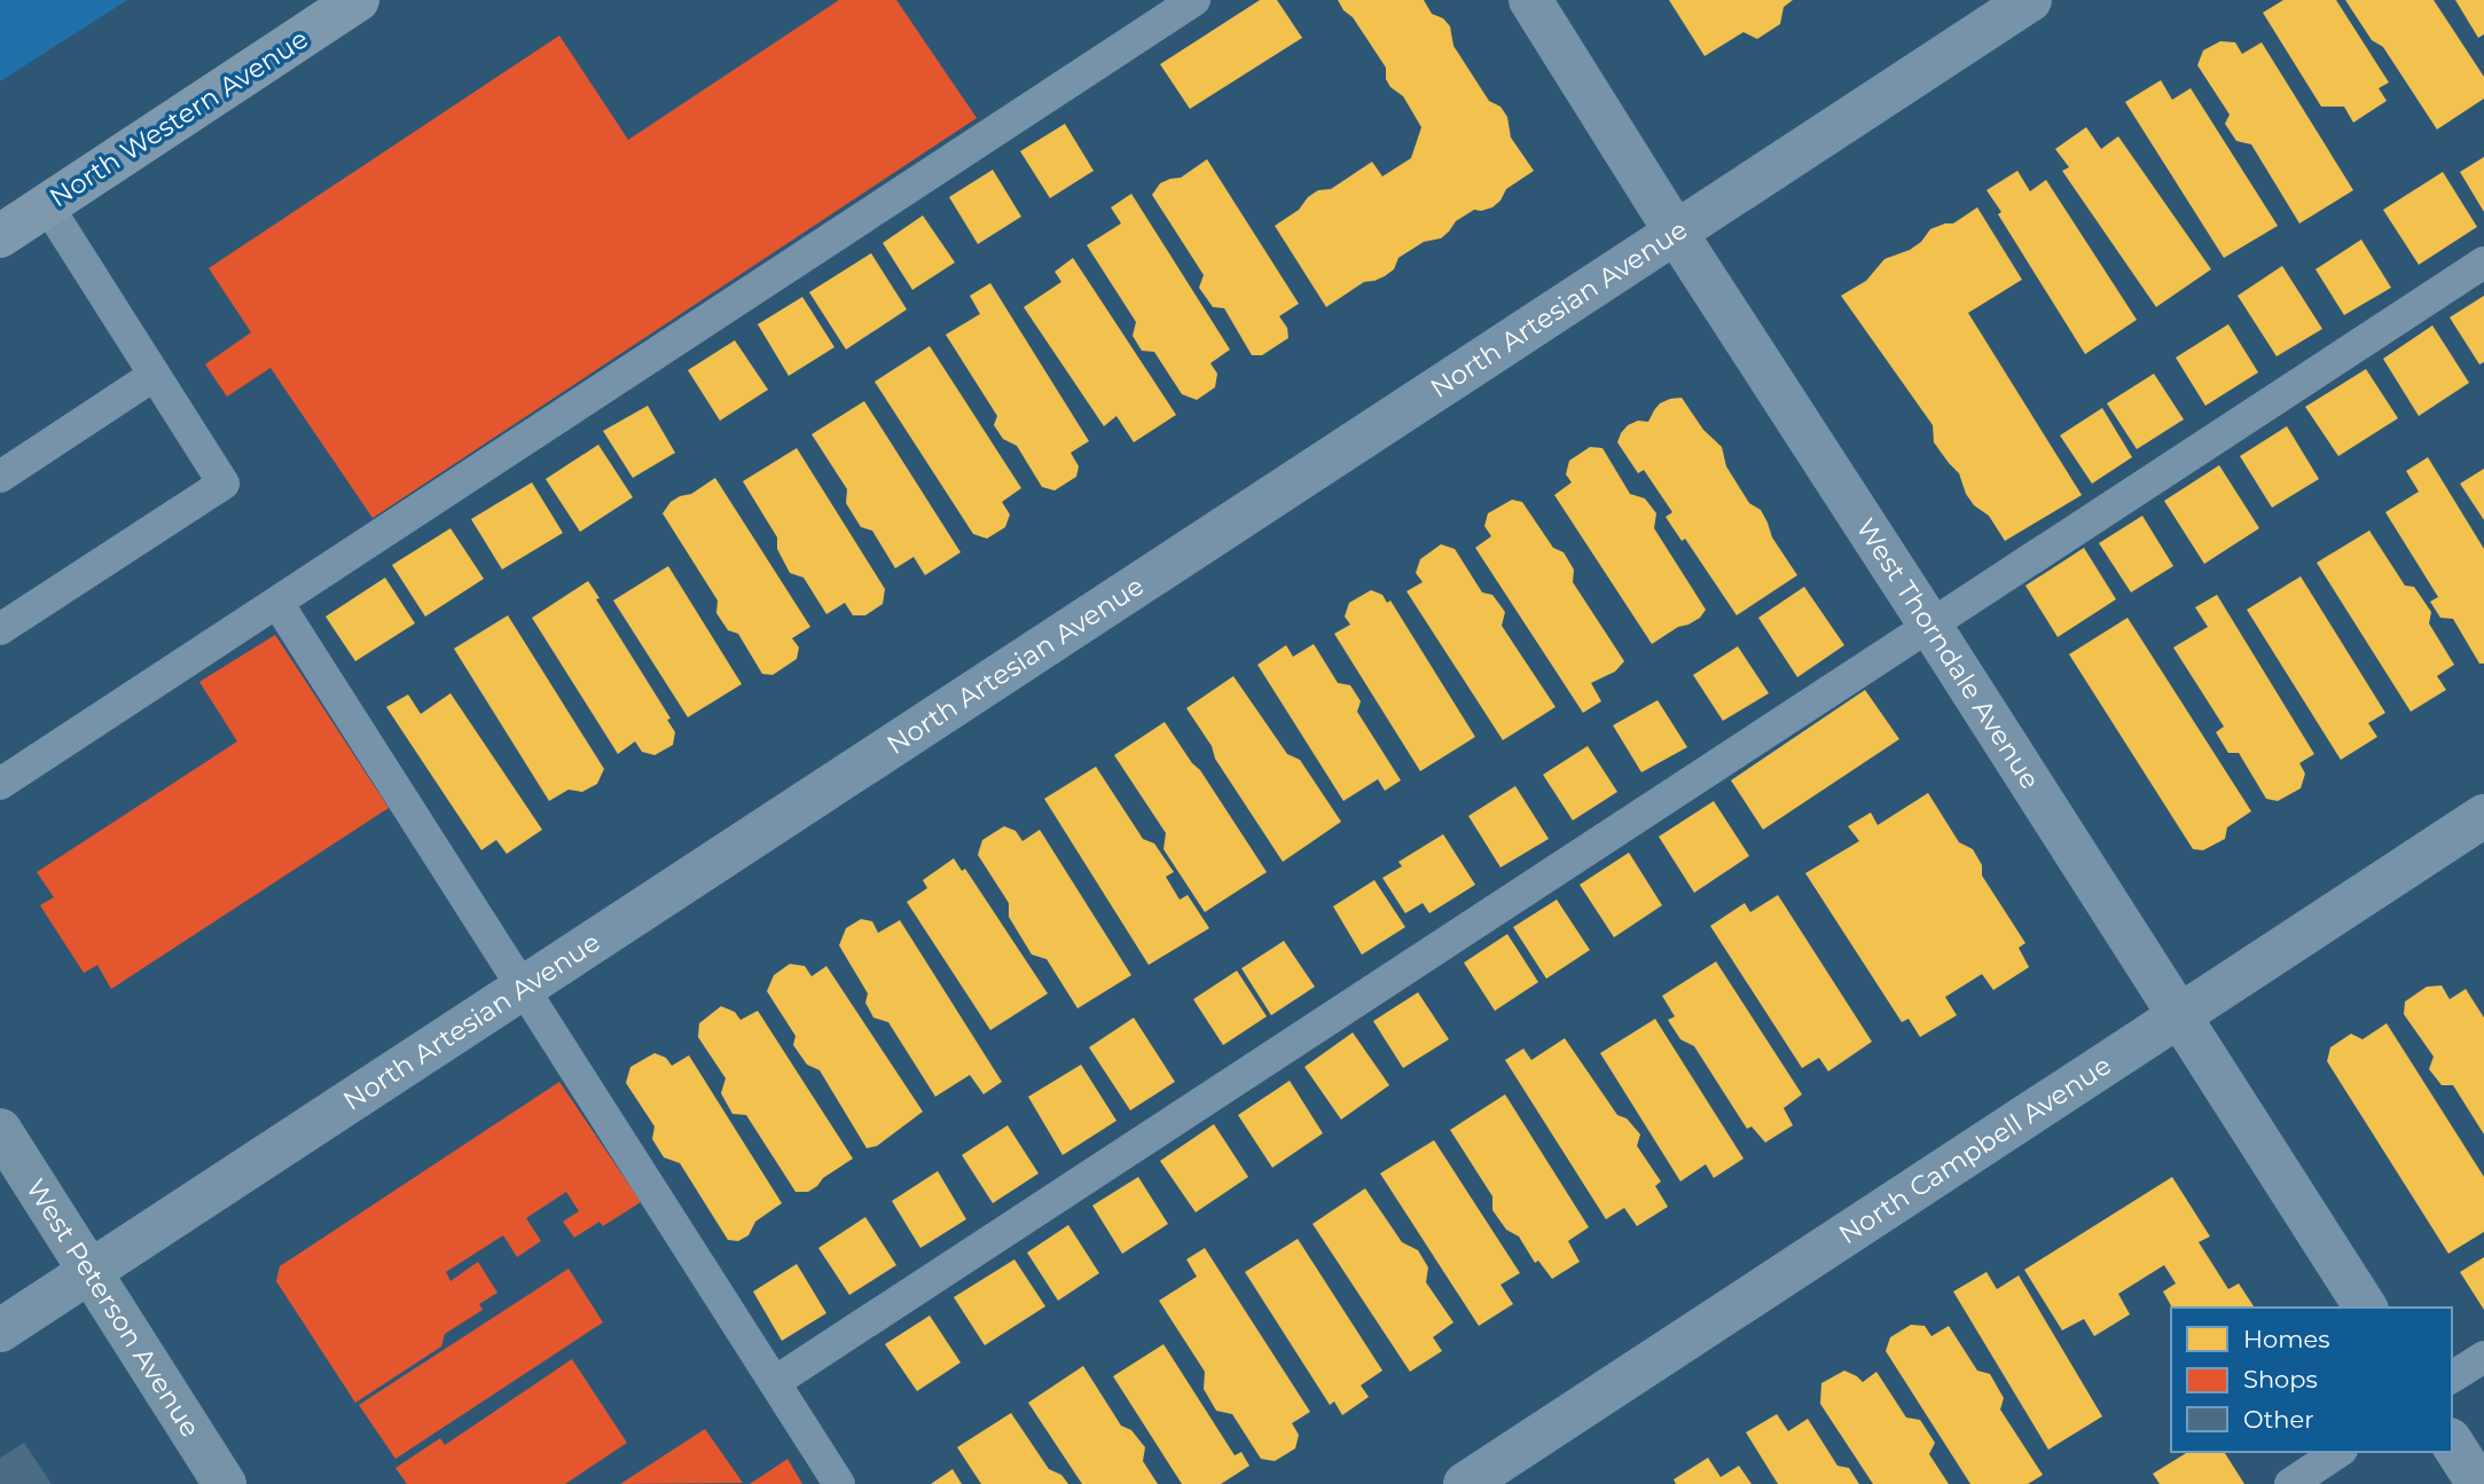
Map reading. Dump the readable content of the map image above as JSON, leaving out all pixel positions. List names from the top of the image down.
{
  "streets": {
    "main road": ["North Western Avenue", "West Peterson Avenue"],
    "street": ["North Artesian Avenue", "West Thorndale Avenue", "North Campbell Avenue"]
  },
  "crossings": [
    ["North Artesian Avenue", "West Thorndale Avenue"],
    ["North Artesian Avenue", "West Peterson Avenue"],
    ["West Thorndale Avenue", "North Campbell Avenue"]
  ],
  "legend": ["Homes", "Shops", "Other"]
}
